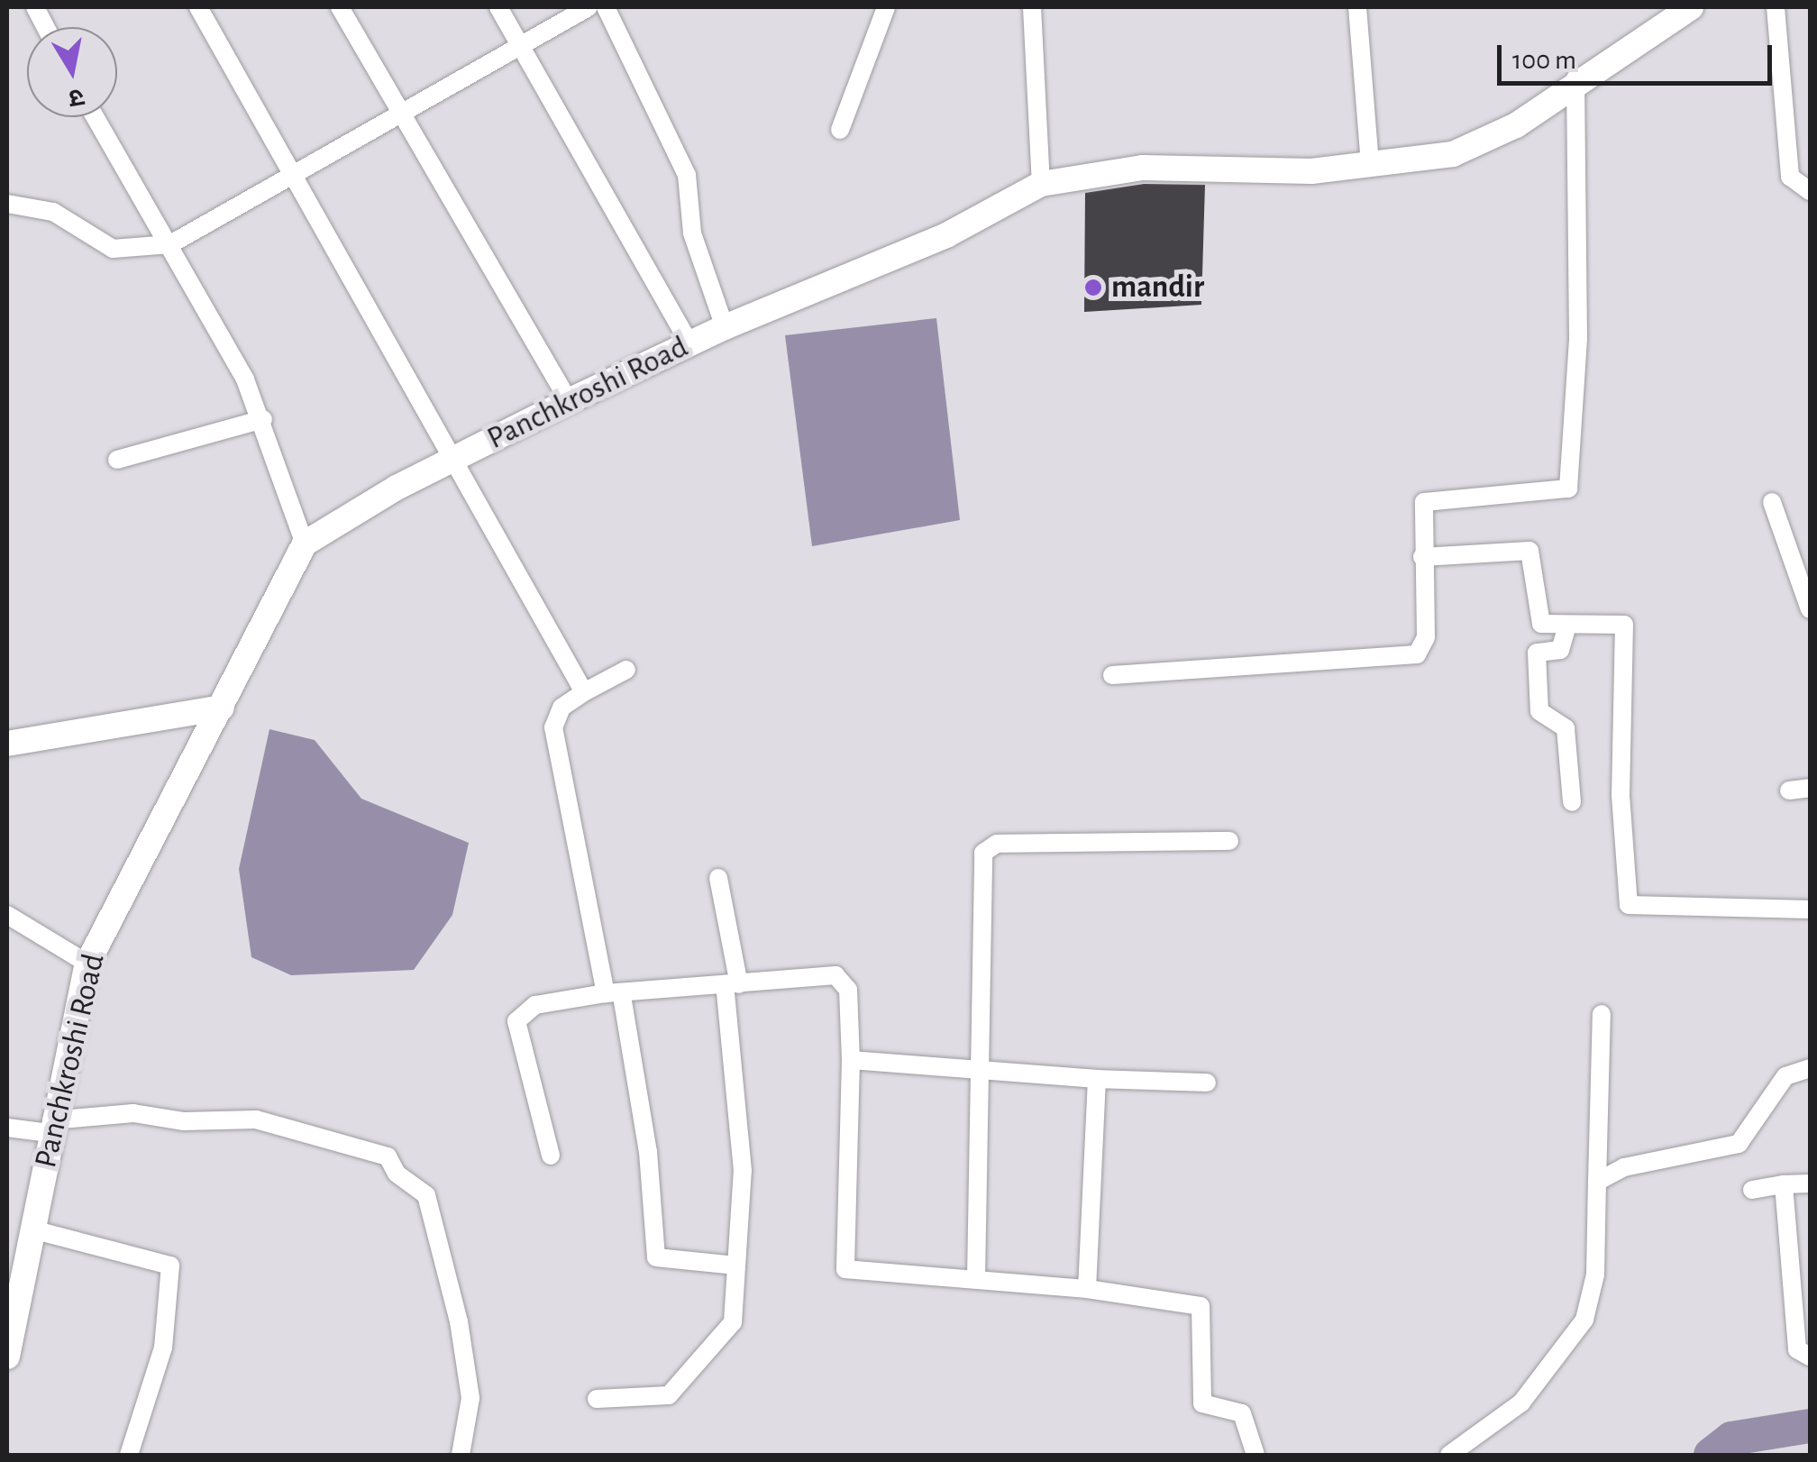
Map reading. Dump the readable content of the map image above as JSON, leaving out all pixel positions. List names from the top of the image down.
{
  "streets": {
    "street": ["Panchkroshi Road"]
  },
  "places": ["mandir"],
  "scale_bar": "100 m",
  "north": "bottom"
}
